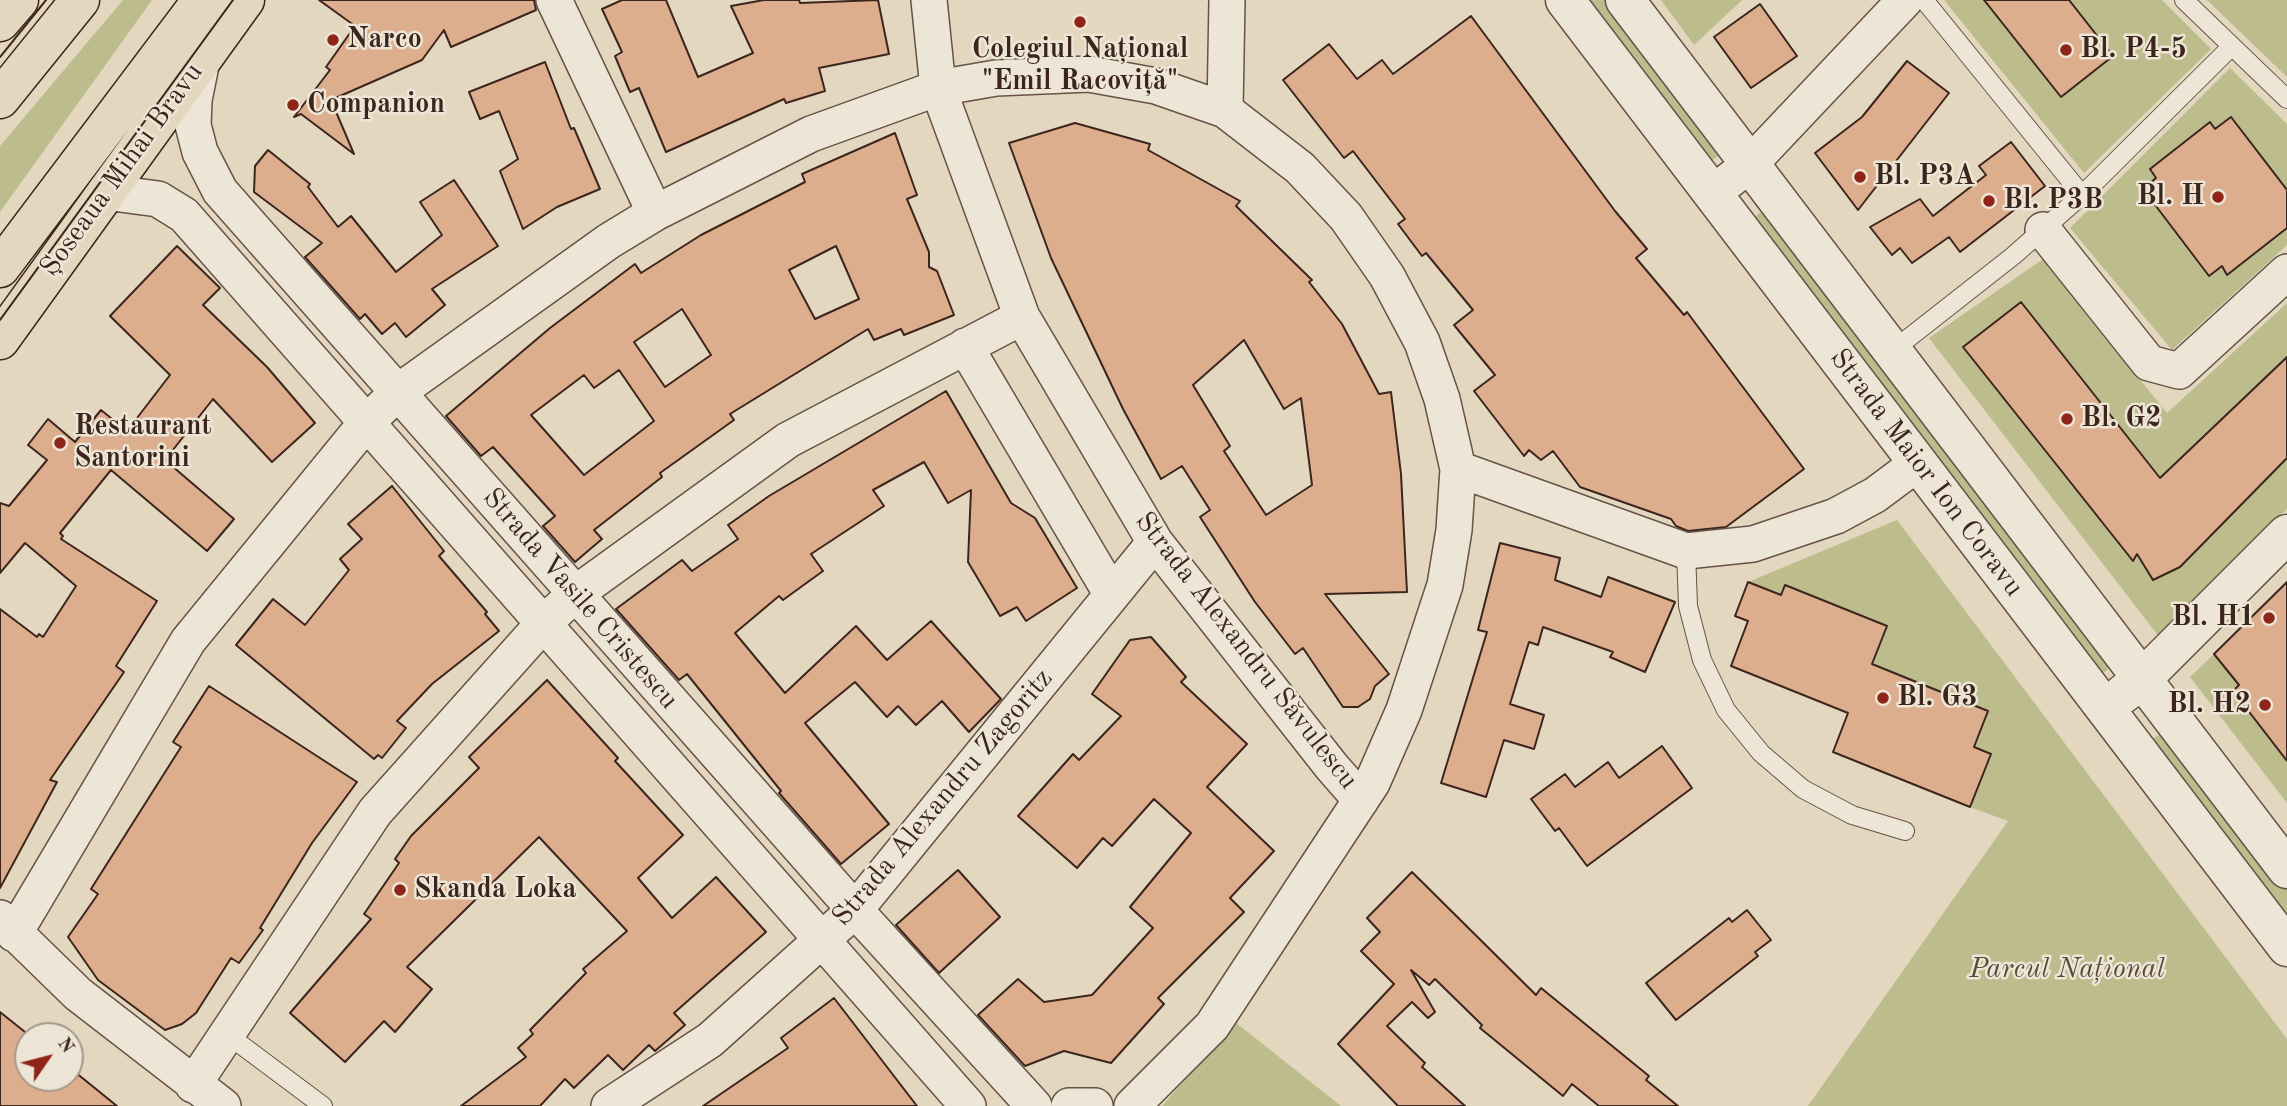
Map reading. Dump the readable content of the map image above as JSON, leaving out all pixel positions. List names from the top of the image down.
{
  "streets": {
    "main road": ["Șoseaua Mihai Bravu"],
    "street": [
      "Strada Maior Ion Coravu",
      "Strada Vasile Cristescu",
      "Strada Alexandru Săvulescu",
      "Strada Alexandru Zagoritz"
    ]
  },
  "crossings": [
    ["Șoseaua Mihai Bravu", "Strada Vasile Cristescu"],
    ["Strada Vasile Cristescu", "Strada Alexandru Zagoritz"],
    ["Strada Alexandru Săvulescu", "Strada Alexandru Zagoritz"]
  ],
  "parks": ["Parcul Național"],
  "places": [
    "Colegiul Național \"Emil Racoviță\"",
    "Narco",
    "Bl. P4-5",
    "Companion",
    "Bl. P3A",
    "Bl. H",
    "Bl. P3B",
    "Bl. G2",
    "Restaurant Santorini",
    "Bl. H1",
    "Bl. G3",
    "Bl. H2",
    "Skanda Loka"
  ],
  "north": "top right"
}
